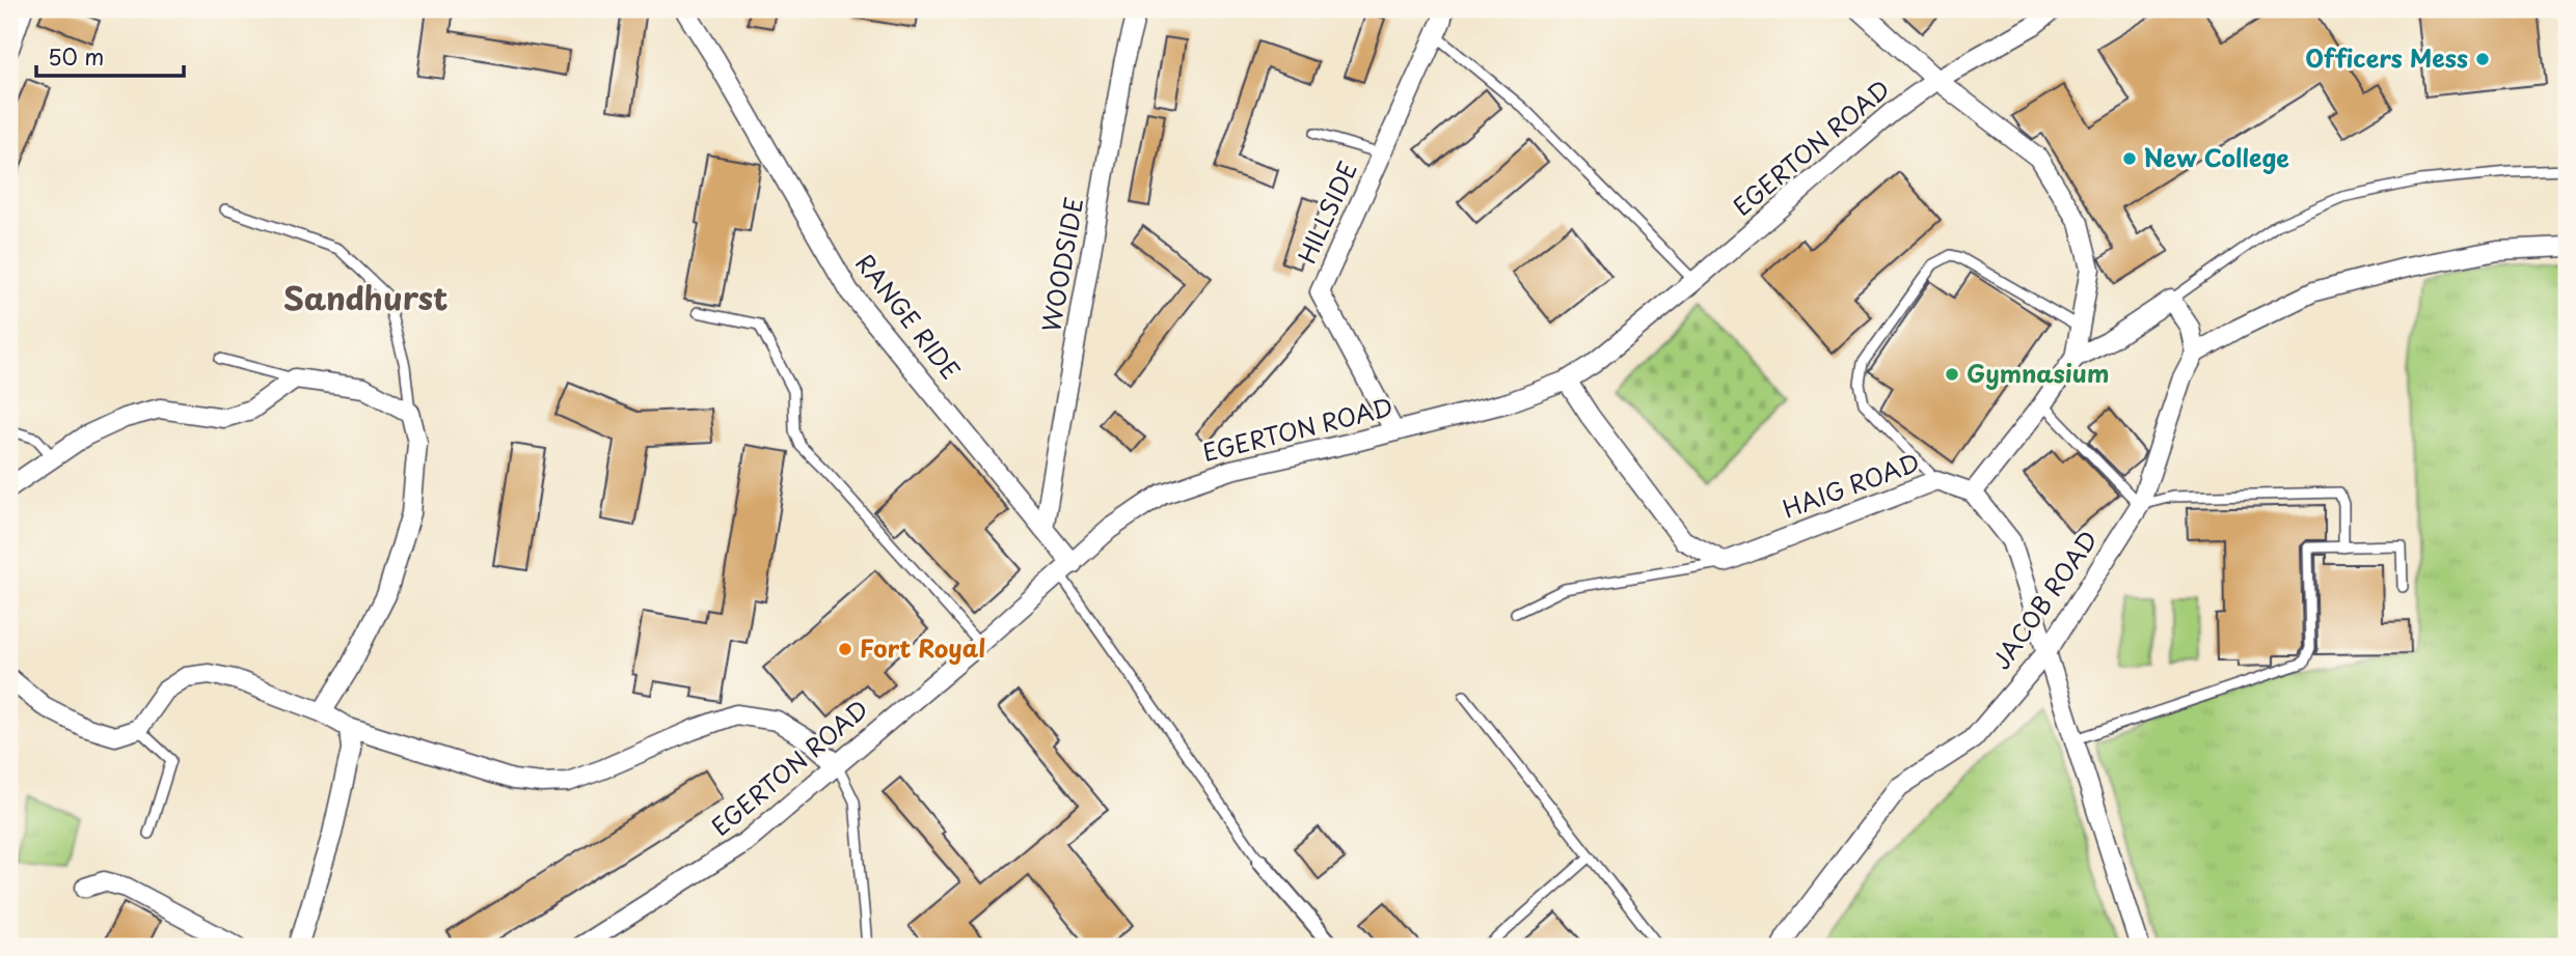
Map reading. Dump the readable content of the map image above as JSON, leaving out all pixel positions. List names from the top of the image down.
{
  "streets": {
    "street": [
      "EGERTON ROAD",
      "HILLSIDE",
      "WOODSIDE",
      "RANGE RIDE",
      "HAIG ROAD",
      "JACOB ROAD"
    ]
  },
  "crossings": [
    ["EGERTON ROAD", "HILLSIDE"],
    ["EGERTON ROAD", "RANGE RIDE"],
    ["WOODSIDE", "RANGE RIDE"]
  ],
  "districts": ["Sandhurst"],
  "places": [
    "Officers Mess",
    "New College",
    "Gymnasium",
    "Fort Royal"
  ],
  "scale_bar": "50 m"
}
